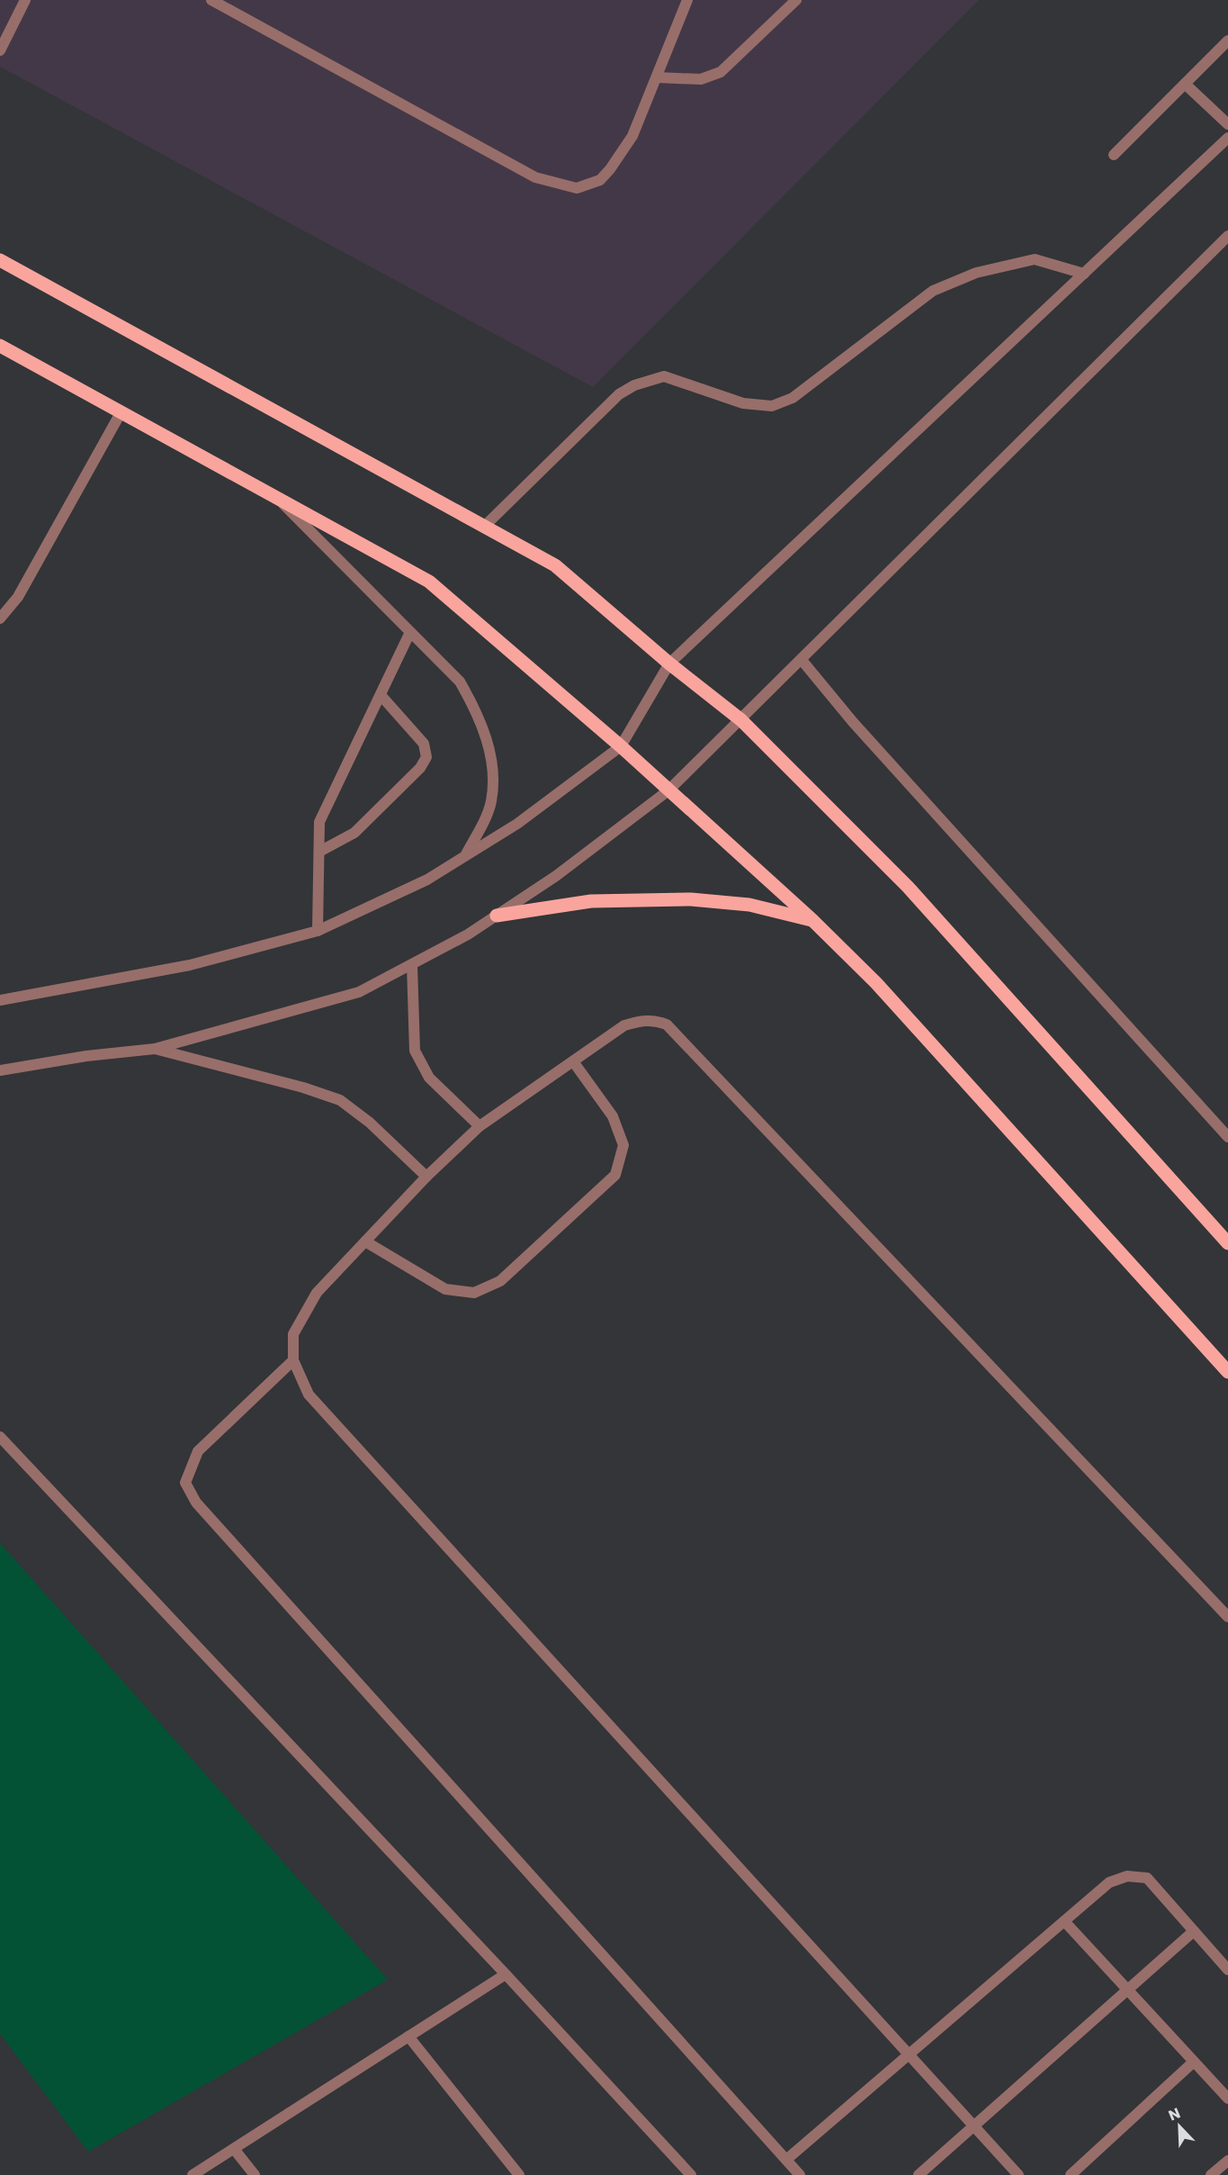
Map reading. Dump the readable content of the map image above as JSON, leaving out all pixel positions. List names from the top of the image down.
{
  "north": "top left"
}
